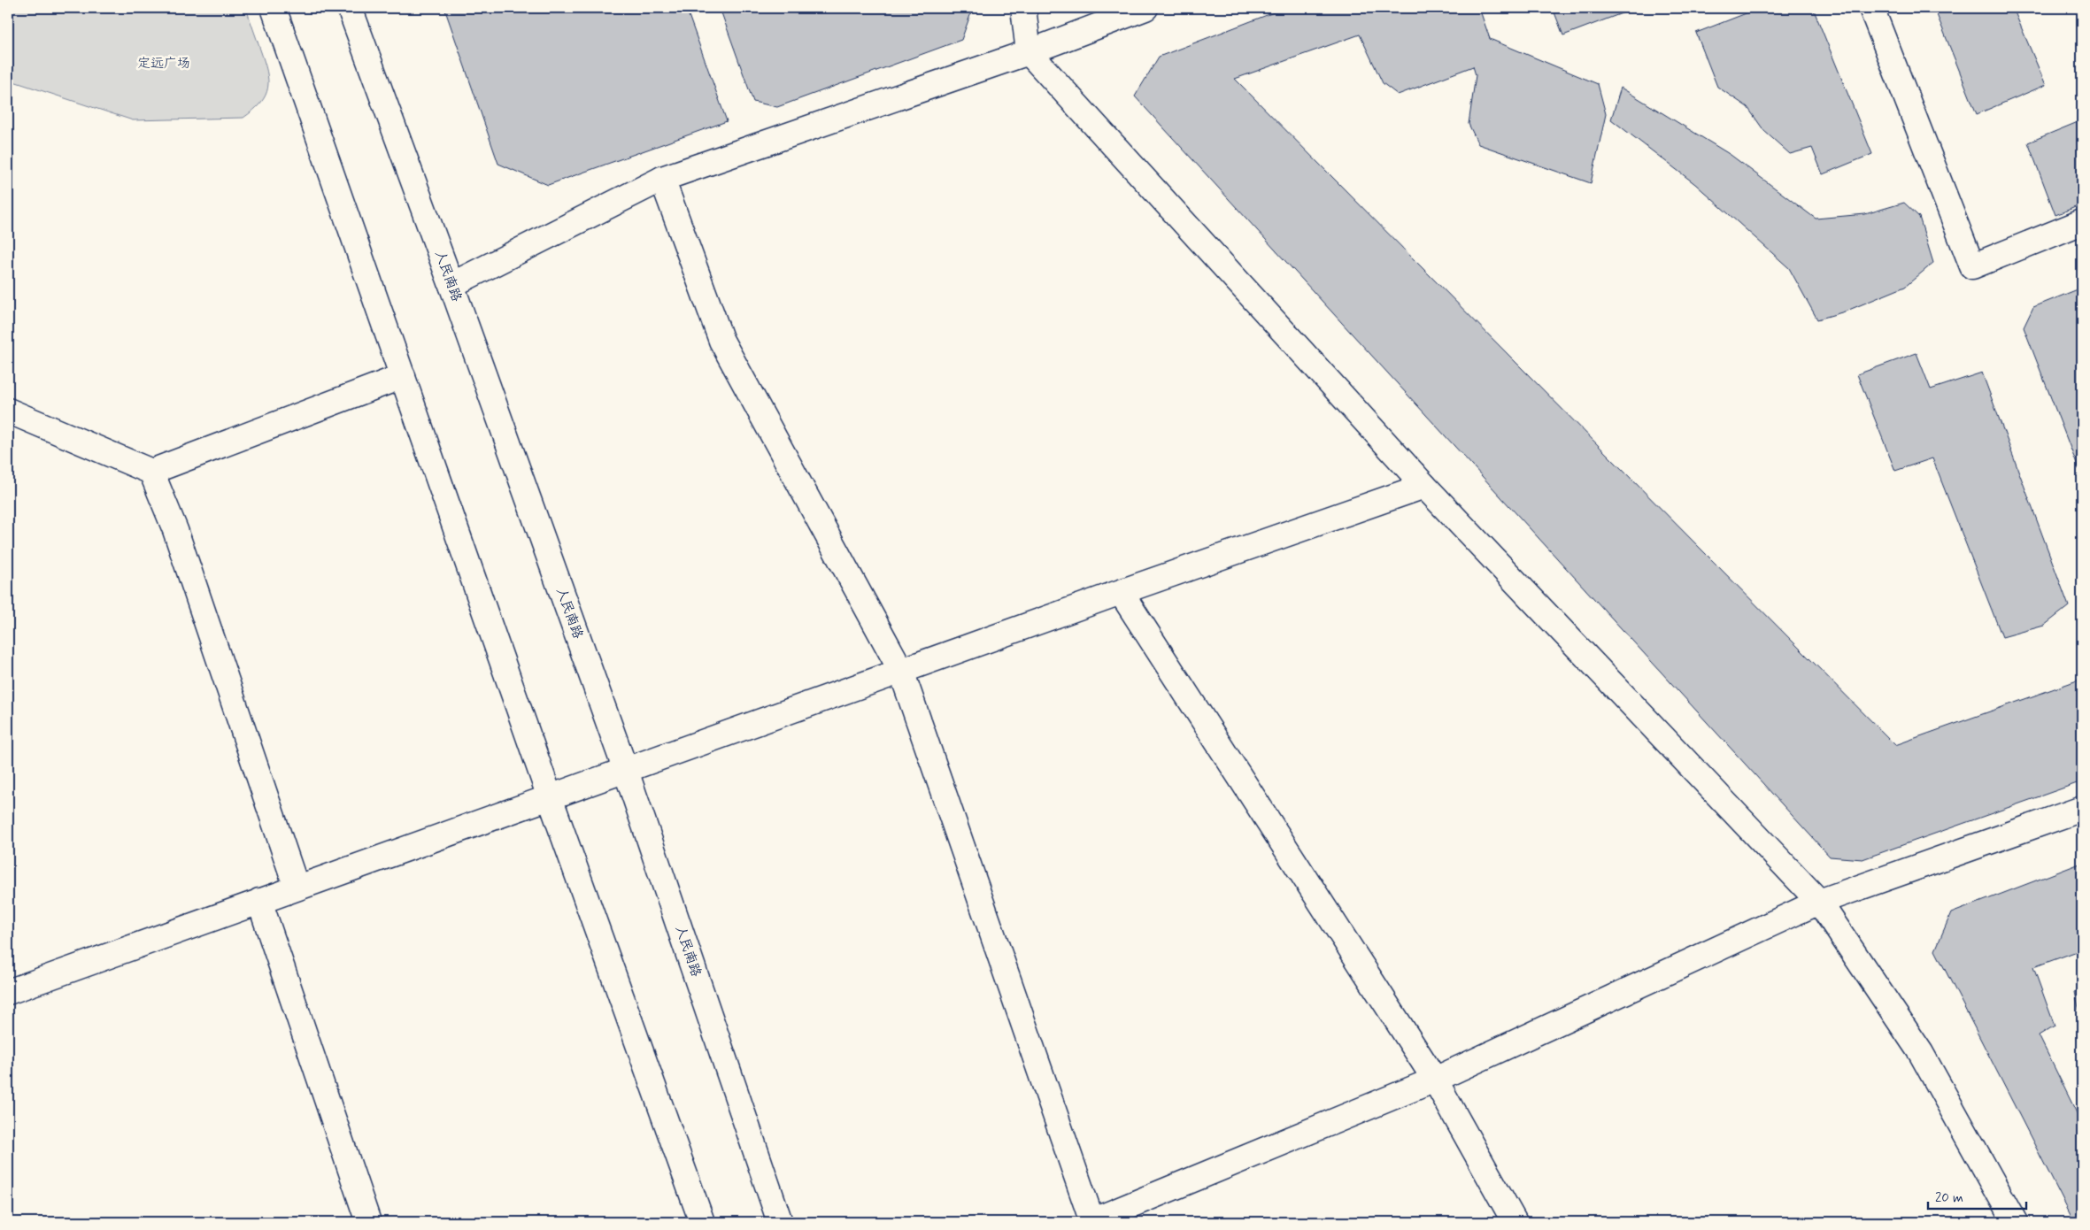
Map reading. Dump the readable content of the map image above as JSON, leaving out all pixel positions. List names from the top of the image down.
{
  "streets": {
    "street": ["人民南路"]
  },
  "parks": ["定远广场"],
  "scale_bar": "20 m"
}
